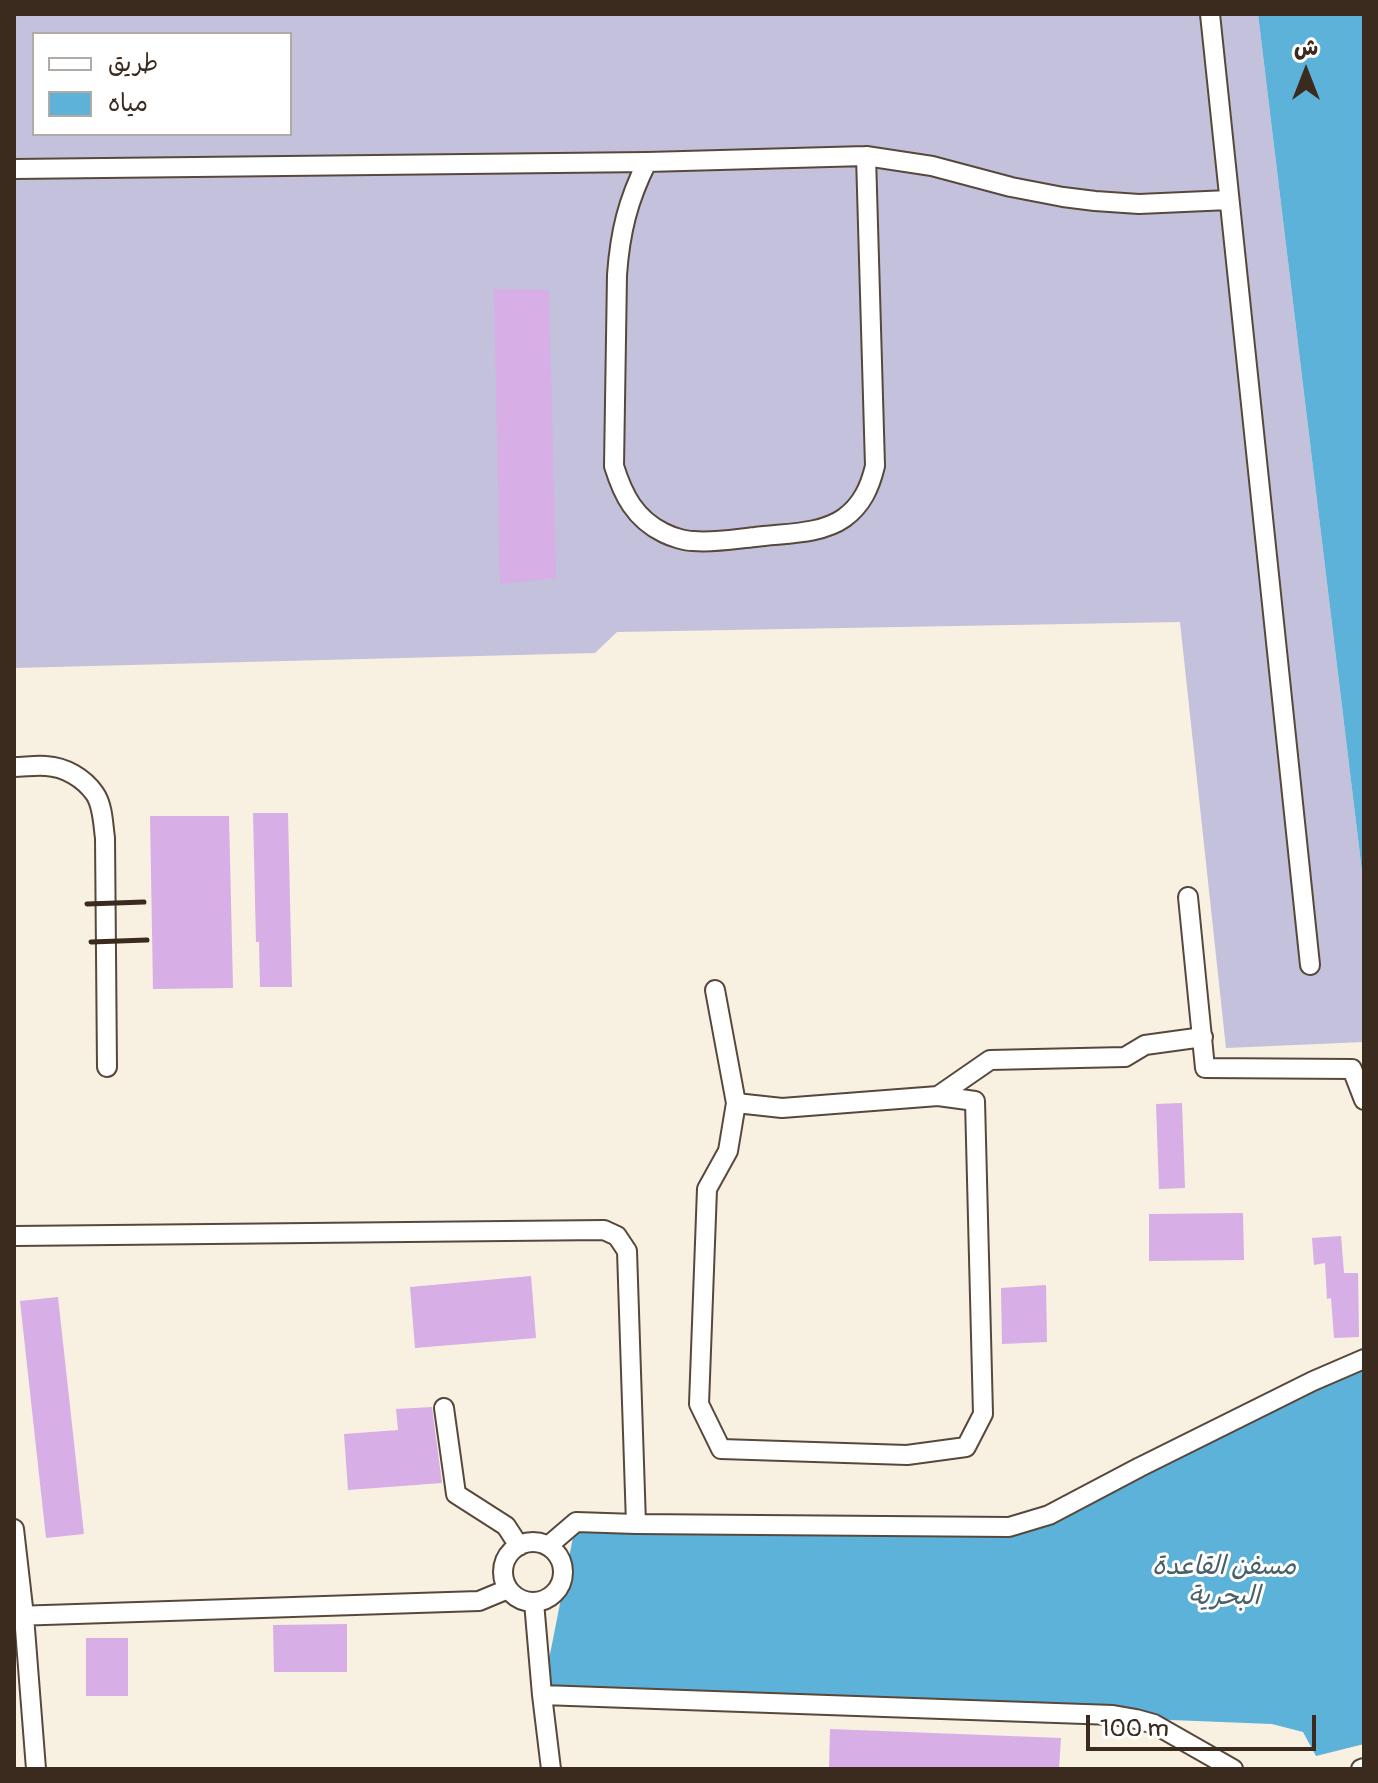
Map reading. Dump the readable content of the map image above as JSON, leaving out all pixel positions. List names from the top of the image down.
{
  "water": ["مسفن القاعدة البحرية"],
  "legend": ["طريق", "مياه"],
  "scale_bar": "100 m",
  "north": "top"
}
